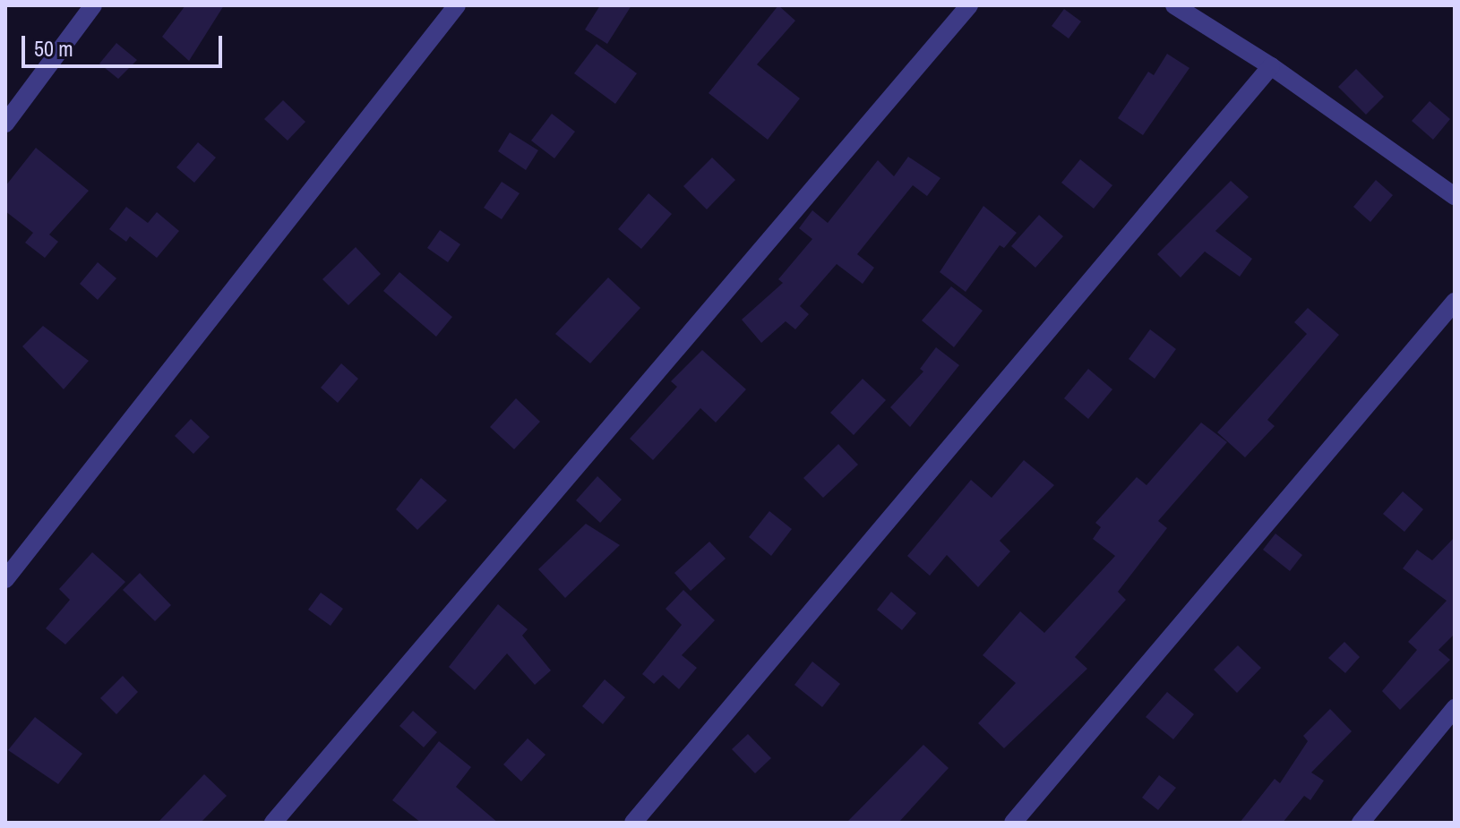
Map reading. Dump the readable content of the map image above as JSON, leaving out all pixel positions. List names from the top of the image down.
{
  "scale_bar": "50 m"
}
